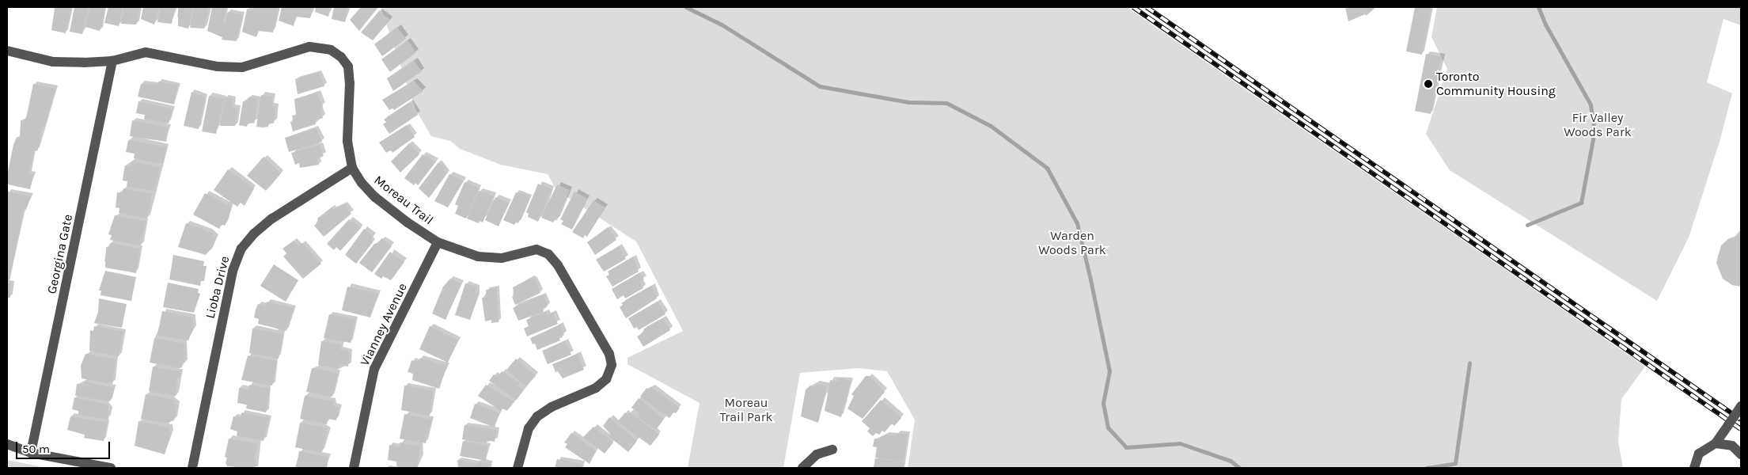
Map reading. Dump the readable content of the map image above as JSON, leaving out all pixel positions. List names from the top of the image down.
{
  "streets": {
    "street": [
      "Moreau Trail",
      "Georgina Gate",
      "Lioba Drive",
      "Vianney Avenue"
    ]
  },
  "crossings": [
    ["Moreau Trail", "Georgina Gate"],
    ["Moreau Trail", "Lioba Drive"],
    ["Moreau Trail", "Vianney Avenue"]
  ],
  "parks": ["Fir Valley Woods Park", "Warden Woods Park", "Moreau Trail Park"],
  "places": ["Toronto Community Housing"],
  "scale_bar": "50 m"
}
